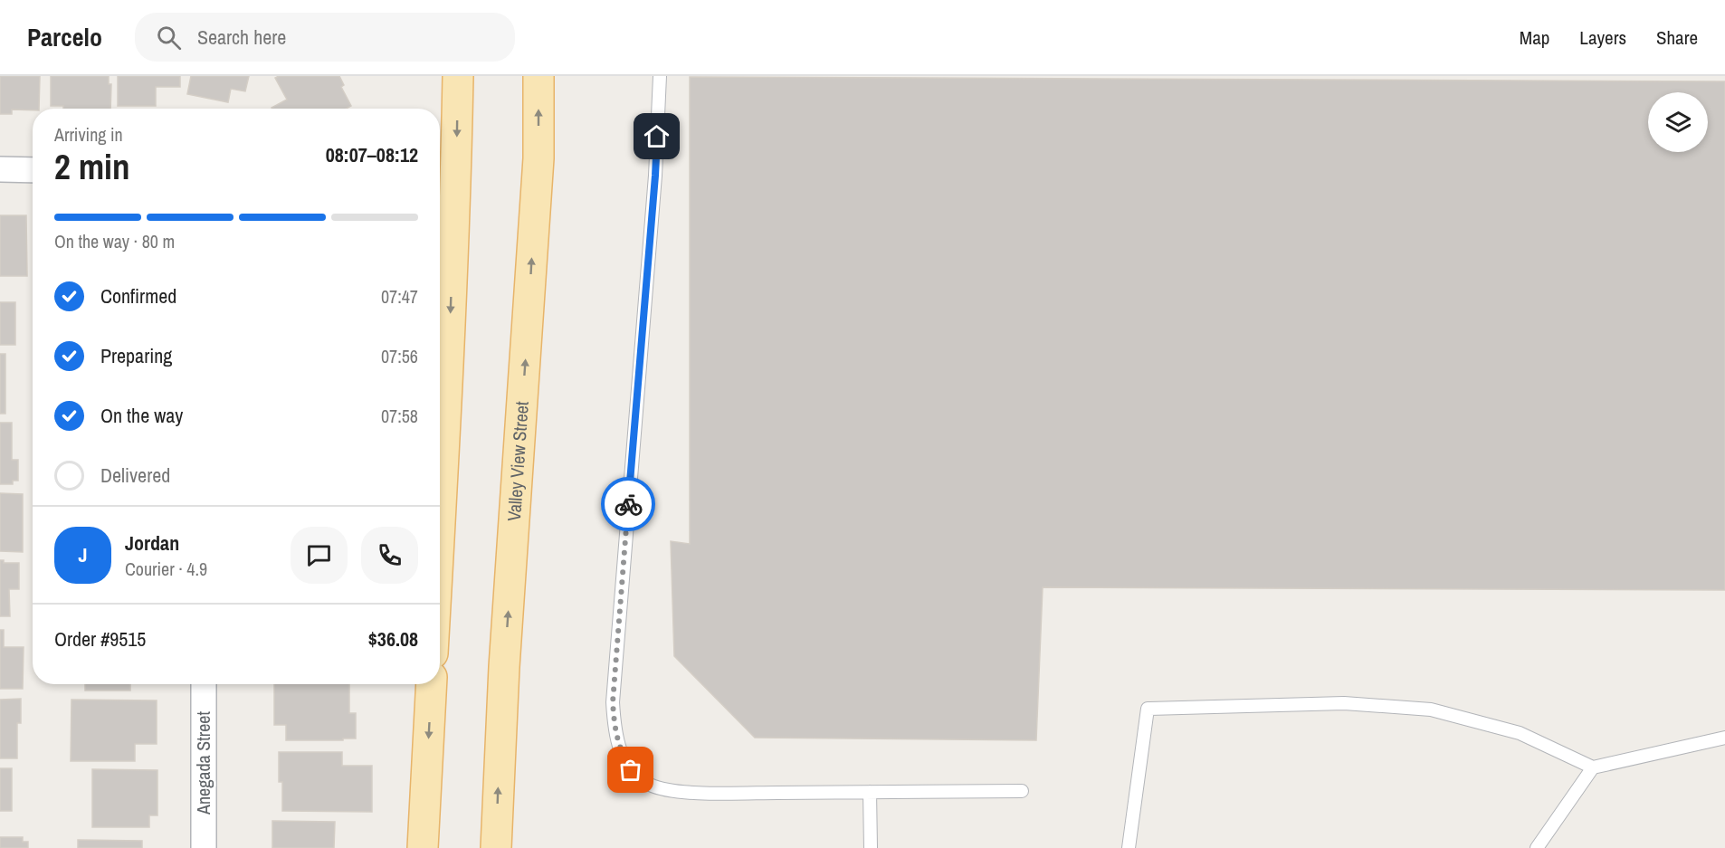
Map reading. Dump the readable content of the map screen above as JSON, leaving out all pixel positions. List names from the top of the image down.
{
  "streets": {
    "main road": ["Valley View Street"],
    "street": ["Anegada Street"]
  },
  "page": {
    "header": "Parcelo",
    "search": "Search here",
    "nav": ["Map", "Layers", "Share"],
    "heading": ["2 min", "Arriving in", "08:07–08:12"],
    "panel": [
      "Jordan",
      "Courier · 4.9",
      "Order #9515",
      "$36.08"
    ],
    "bar": "On the way · 80 m",
    "list": [
      ["Confirmed", "07:47"],
      ["Preparing", "07:56"],
      ["On the way", "07:58"],
      "Delivered"
    ],
    "round": "J"
  }
}
